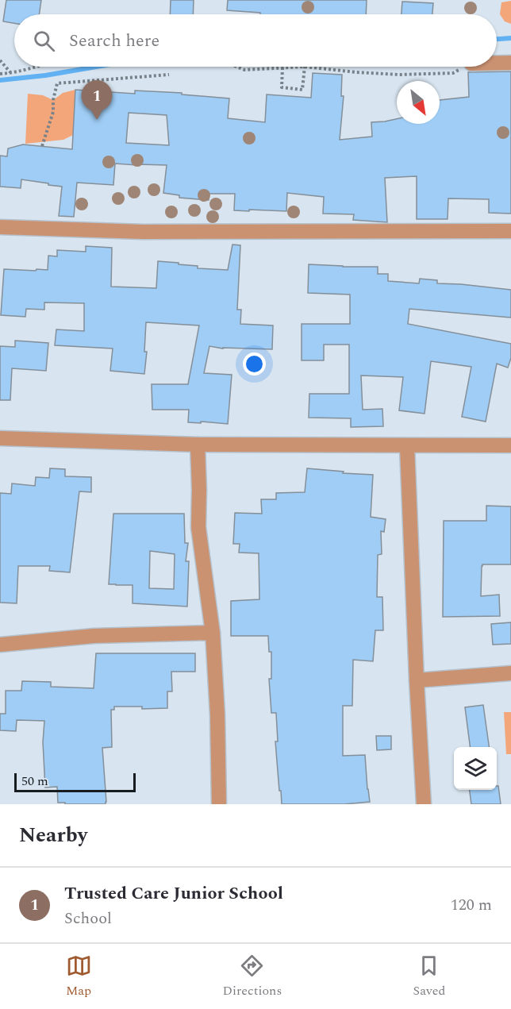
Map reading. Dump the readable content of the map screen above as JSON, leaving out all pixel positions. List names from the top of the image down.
{
  "scale_bar": "50 m",
  "north": "bottom right",
  "page": {
    "search": "Search here",
    "pins": "1",
    "scale": "50 m",
    "heading": "Nearby",
    "list": [
      {
        "mark": "1",
        "name": "Trusted Care Junior School",
        "note": "School",
        "value": "120 m"
      }
    ],
    "nav": ["Map", "Directions", "Saved"]
  }
}
